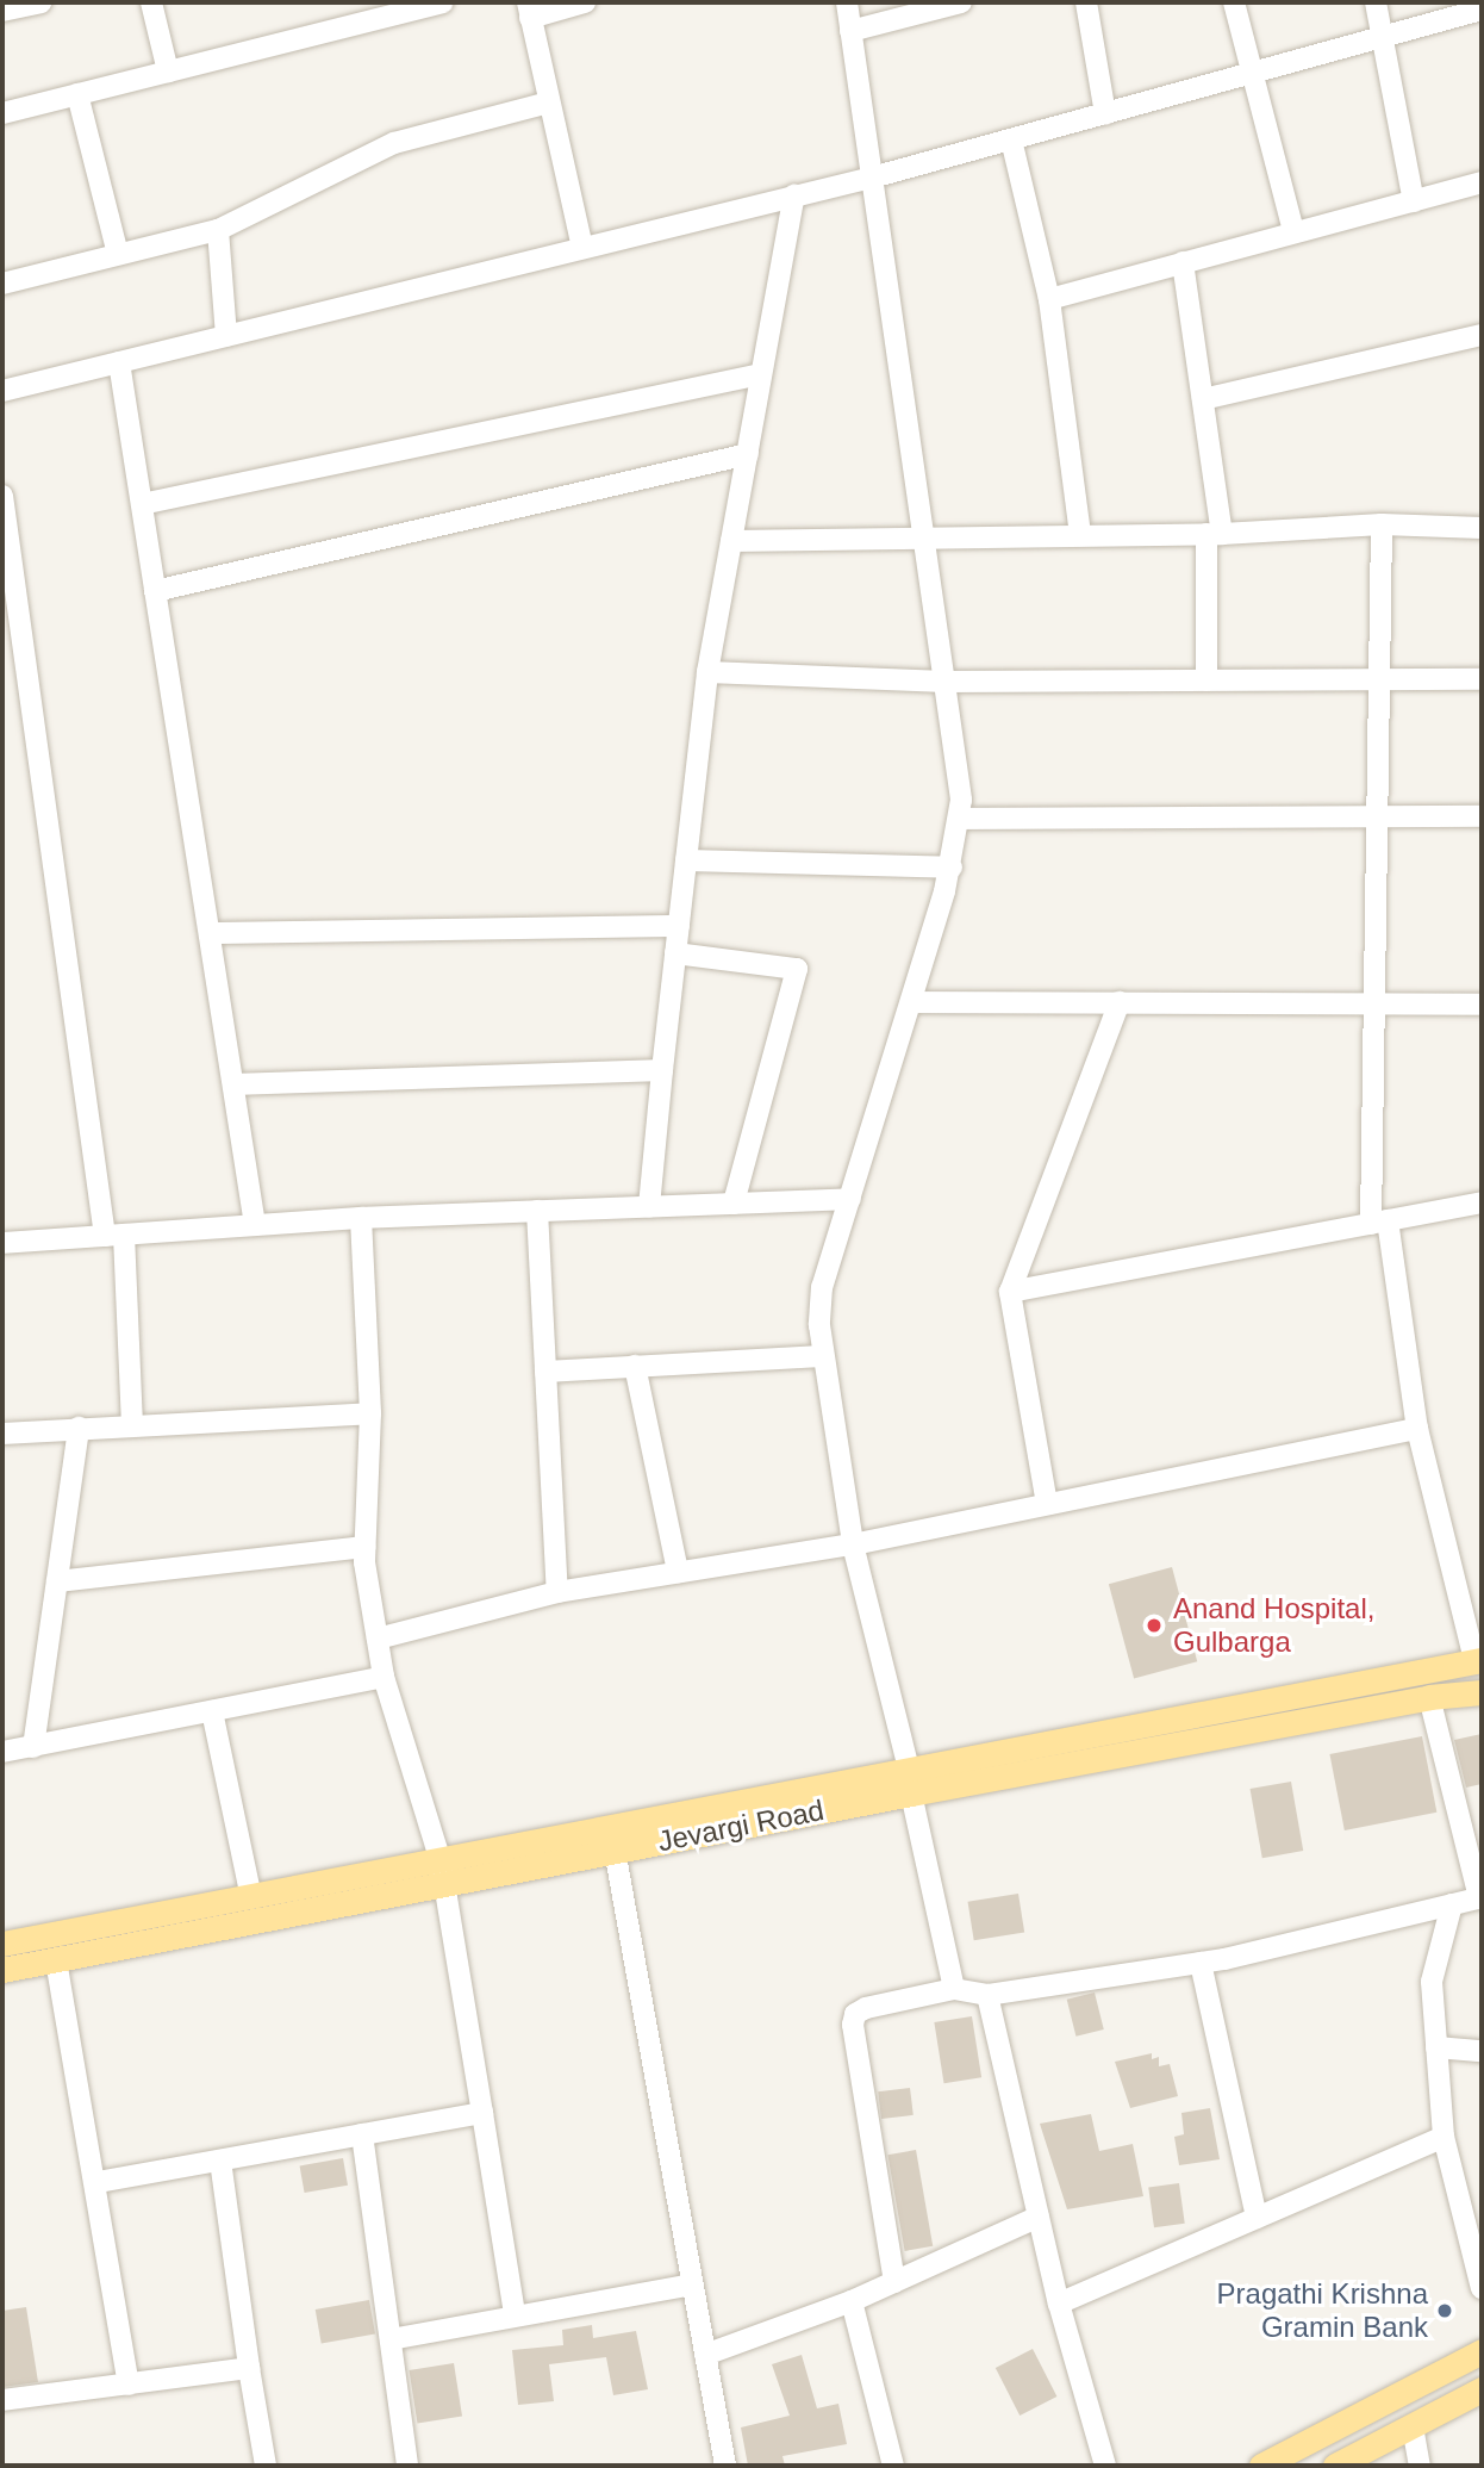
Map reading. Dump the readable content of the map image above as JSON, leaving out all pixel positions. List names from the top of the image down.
{
  "streets": {
    "main road": ["Jevargi Road"]
  },
  "places": ["Anand Hospital, Gulbarga", "Pragathi Krishna Gramin Bank"]
}
